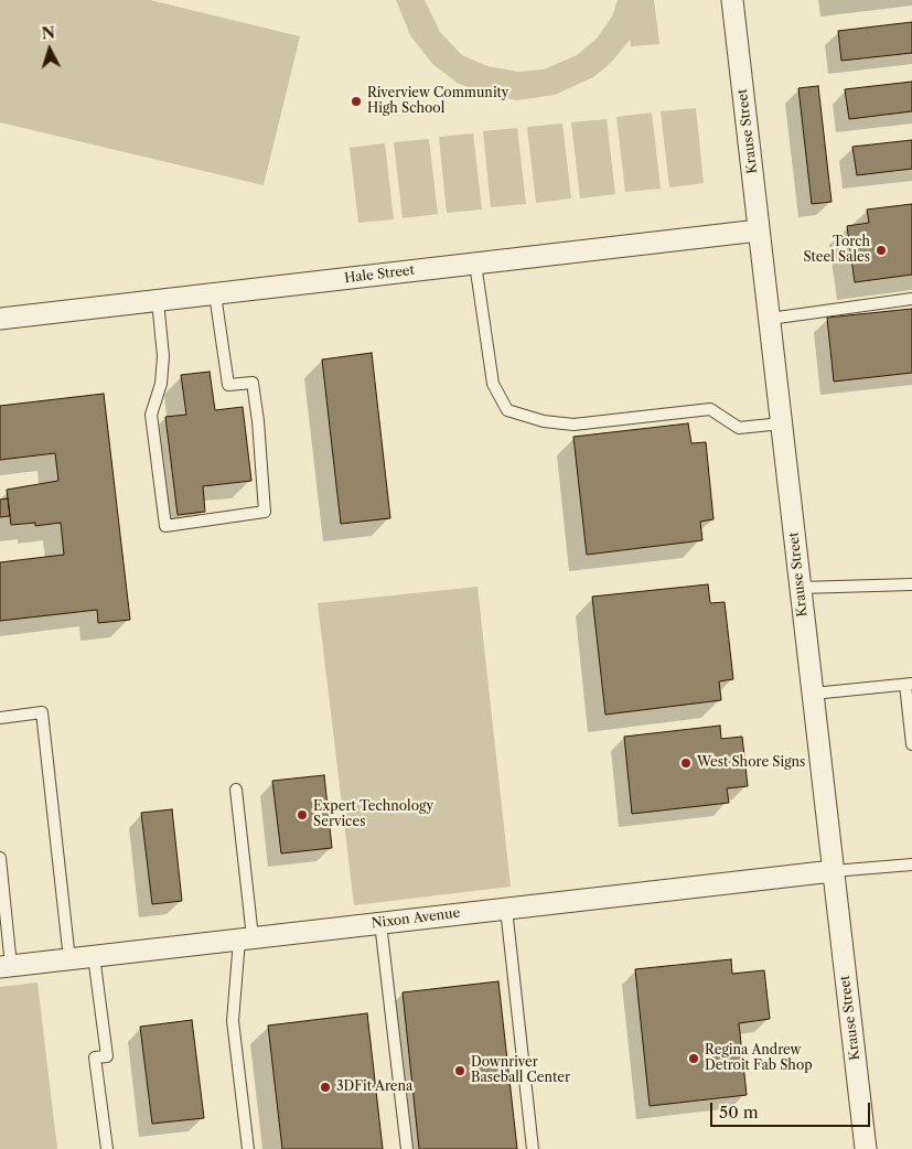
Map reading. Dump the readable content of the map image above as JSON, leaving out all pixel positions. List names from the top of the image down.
{
  "streets": {
    "street": ["Krause Street", "Hale Street", "Nixon Avenue"]
  },
  "crossings": [
    ["Krause Street", "Hale Street"],
    ["Krause Street", "Nixon Avenue"]
  ],
  "places": [
    "Riverview Community High School",
    "Torch Steel Sales",
    "West Shore Signs",
    "Expert Technology Services",
    "Regina Andrew Detroit Fab Shop",
    "Downriver Baseball Center",
    "3DFit Arena"
  ],
  "scale_bar": "50 m",
  "north": "top"
}
